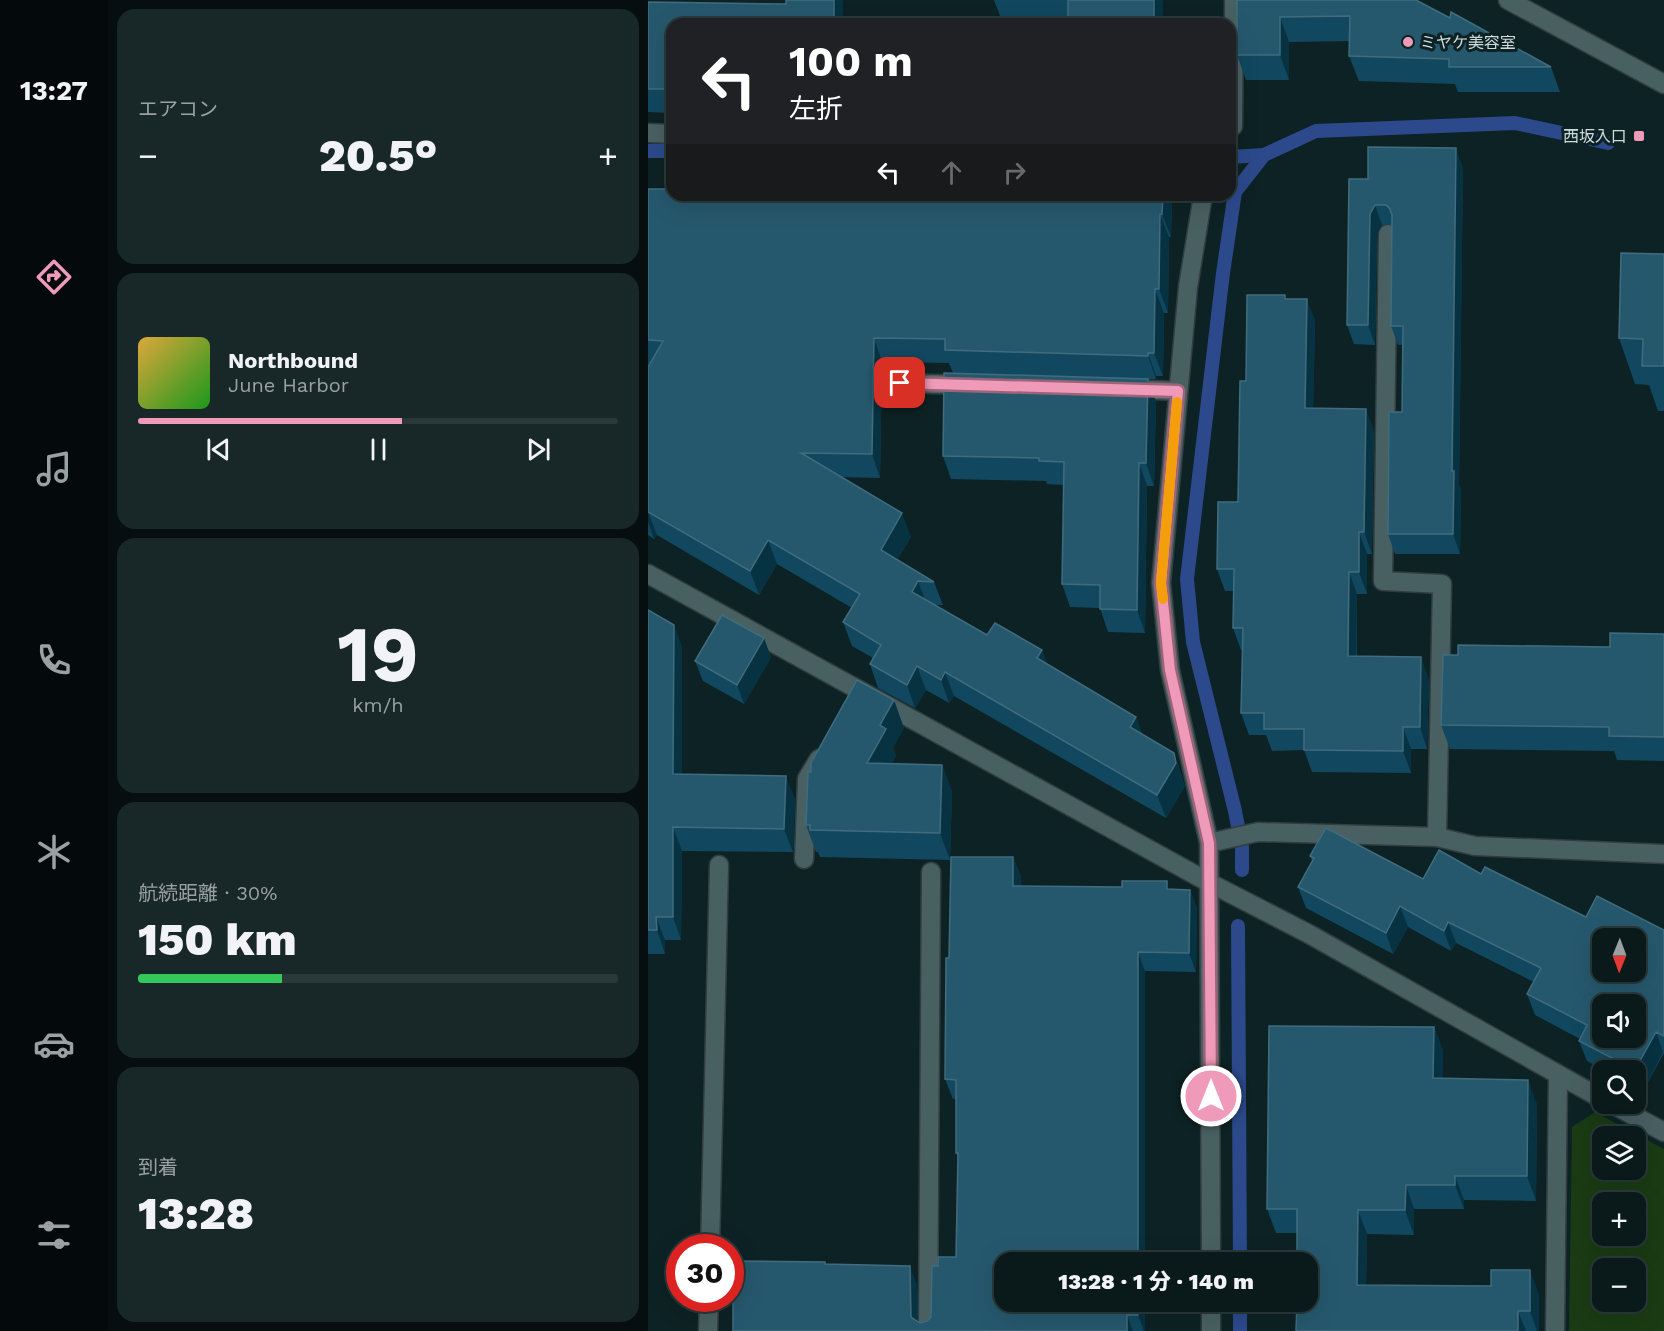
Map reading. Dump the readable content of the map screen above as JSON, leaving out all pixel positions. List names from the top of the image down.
{
  "places": {
    "other": ["ミヤケ美容室"],
    "transit": ["西坂入口"]
  },
  "north": "bottom",
  "page": {
    "tabs": "13:27",
    "tile": [
      "エアコン",
      ["19", "km/h"],
      ["航続距離 · 30%", "150 km"],
      ["到着", "13:28"]
    ],
    "turn": ["100 m", "左折"],
    "heat": ["−", "20.5°", "+"],
    "song": ["Northbound", "June Harbor"],
    "map_buttons": ["+", "−"],
    "limit": "30",
    "trip": "13:28 · 1 分 · 140 m"
  }
}
